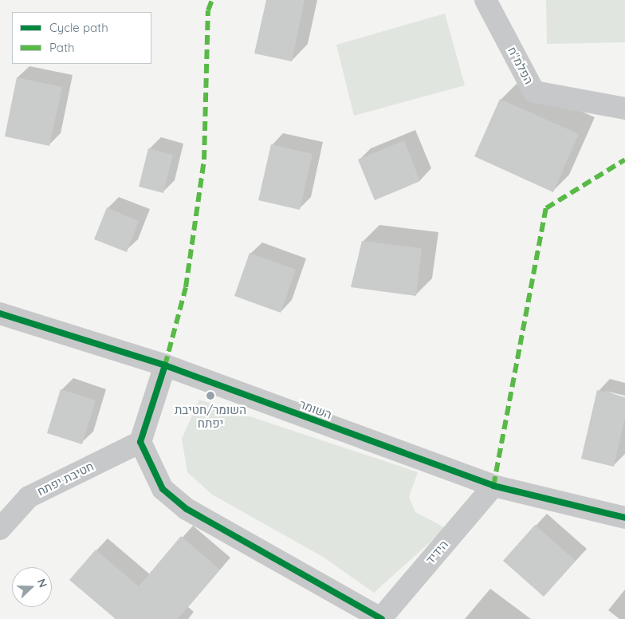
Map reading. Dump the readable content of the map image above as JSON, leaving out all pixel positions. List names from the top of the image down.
{
  "streets": {
    "street": [
      "הפלמ\"ח",
      "השומר",
      "חטיבת יפתח",
      "הידיד"
    ]
  },
  "crossings": [
    ["השומר", "הידיד"]
  ],
  "places": ["השומר/חטיבת יפתח"],
  "legend": ["Cycle path", "Path"],
  "north": "right"
}
